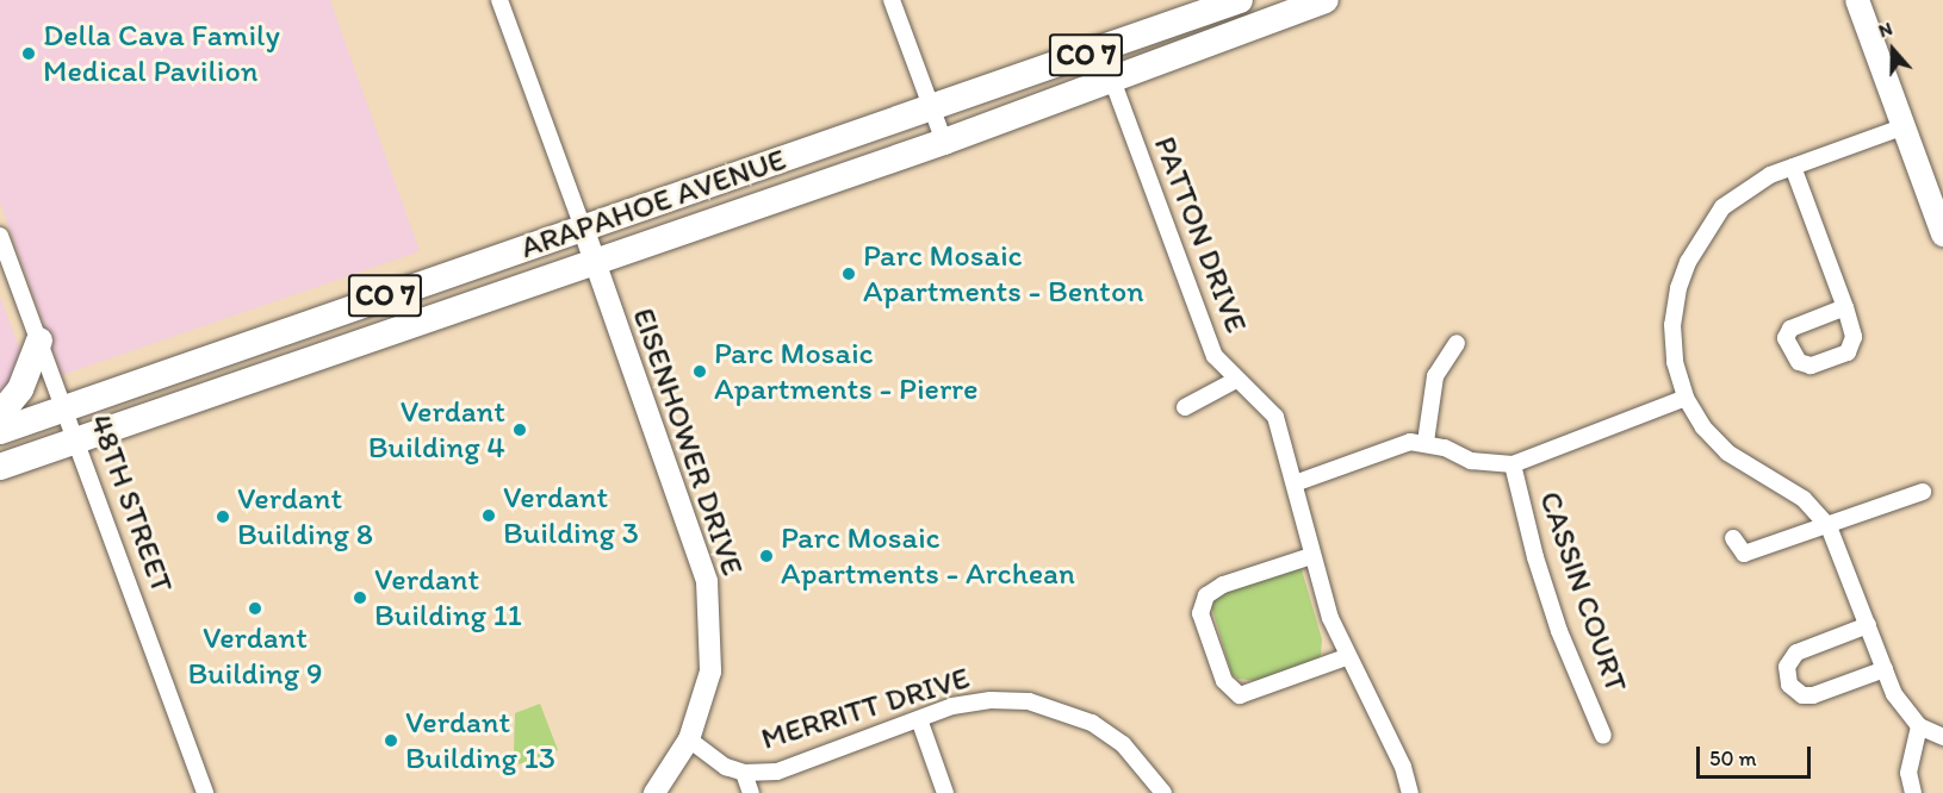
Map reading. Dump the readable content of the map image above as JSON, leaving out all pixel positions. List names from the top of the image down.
{
  "streets": {
    "main road": ["CO 7", "ARAPAHOE AVENUE"],
    "street": [
      "PATTON DRIVE",
      "EISENHOWER DRIVE",
      "48TH STREET",
      "CASSIN COURT",
      "MERRITT DRIVE"
    ]
  },
  "crossings": [
    ["ARAPAHOE AVENUE", "PATTON DRIVE"],
    ["ARAPAHOE AVENUE", "EISENHOWER DRIVE"],
    ["ARAPAHOE AVENUE", "48TH STREET"],
    ["EISENHOWER DRIVE", "MERRITT DRIVE"]
  ],
  "places": [
    "Della Cava Family Medical Pavilion",
    "Parc Mosaic Apartments - Benton",
    "Parc Mosaic Apartments - Pierre",
    "Verdant Building 4",
    "Verdant Building 3",
    "Verdant Building 8",
    "Parc Mosaic Apartments - Archean",
    "Verdant Building 11",
    "Verdant Building 9",
    "Verdant Building 13"
  ],
  "scale_bar": "50 m",
  "north": "top"
}
